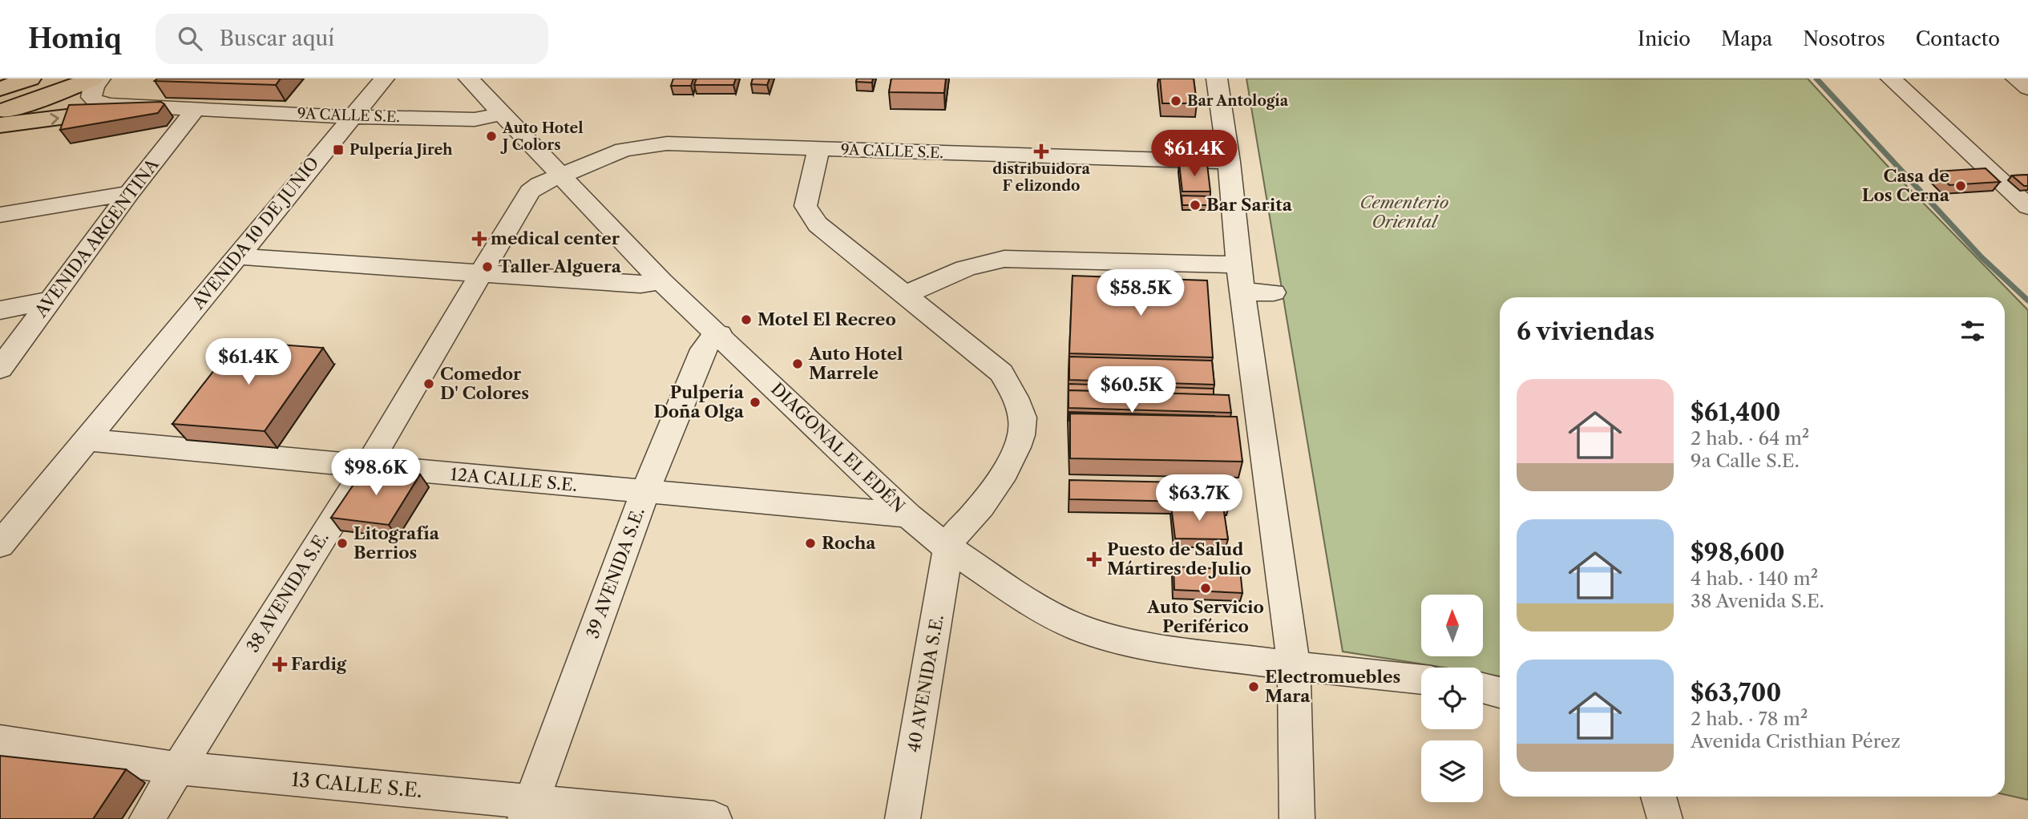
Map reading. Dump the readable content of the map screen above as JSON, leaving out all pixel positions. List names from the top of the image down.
{
  "streets": {
    "street": [
      "9A CALLE S.E.",
      "AVENIDA 10 DE JUNIO",
      "AVENIDA ARGENTINA",
      "DIAGONAL EL EDÉN",
      "12A CALLE S.E.",
      "39 AVENIDA S.E.",
      "38 AVENIDA S.E.",
      "40 AVENIDA S.E.",
      "13 CALLE S.E."
    ]
  },
  "crossings": [
    ["9A CALLE S.E.", "AVENIDA 10 DE JUNIO"],
    ["9A CALLE S.E.", "AVENIDA ARGENTINA"],
    ["9A CALLE S.E.", "DIAGONAL EL EDÉN"],
    ["9A CALLE S.E.", "38 AVENIDA S.E."],
    ["AVENIDA 10 DE JUNIO", "12A CALLE S.E."],
    ["DIAGONAL EL EDÉN", "12A CALLE S.E."],
    ["DIAGONAL EL EDÉN", "39 AVENIDA S.E."],
    ["DIAGONAL EL EDÉN", "38 AVENIDA S.E."],
    ["DIAGONAL EL EDÉN", "40 AVENIDA S.E."],
    ["12A CALLE S.E.", "39 AVENIDA S.E."],
    ["12A CALLE S.E.", "38 AVENIDA S.E."],
    ["39 AVENIDA S.E.", "13 CALLE S.E."],
    ["38 AVENIDA S.E.", "13 CALLE S.E."]
  ],
  "parks": ["Cementerio Oriental"],
  "places": {
    "other": [
      "Bar Antología",
      "Auto Hotel J Colors",
      "Casa de Los Cerna",
      "Bar Sarita",
      "Taller Alguera",
      "Motel El Recreo",
      "Auto Hotel Marrele",
      "Comedor D' Colores",
      "Pulpería Doña Olga",
      "Litografía Berrios",
      "Rocha",
      "Auto Servicio Periférico",
      "Electromuebles Mara"
    ],
    "transit": ["Pulpería Jireh"],
    "health": [
      "distribuidora F elizondo",
      "medical center",
      "Puesto de Salud Mártires de Julio",
      "Fardig"
    ]
  },
  "north": "top",
  "page": {
    "header": "Homiq",
    "search": "Buscar aquí",
    "nav": [
      "Inicio",
      "Mapa",
      "Nosotros",
      "Contacto"
    ],
    "price": [
      "$61.4K",
      "$58.5K",
      "$61.4K",
      "$60.5K",
      "$98.6K",
      "$63.7K"
    ],
    "heading": "6 viviendas",
    "list": [
      {
        "name": "$61,400",
        "note": "2 hab. · 64 m² · 9a Calle S.E."
      },
      {
        "name": "$98,600",
        "note": "4 hab. · 140 m² · 38 Avenida S.E."
      },
      {
        "name": "$63,700",
        "note": "2 hab. · 78 m² · Avenida Cristhian Pérez"
      }
    ]
  }
}
